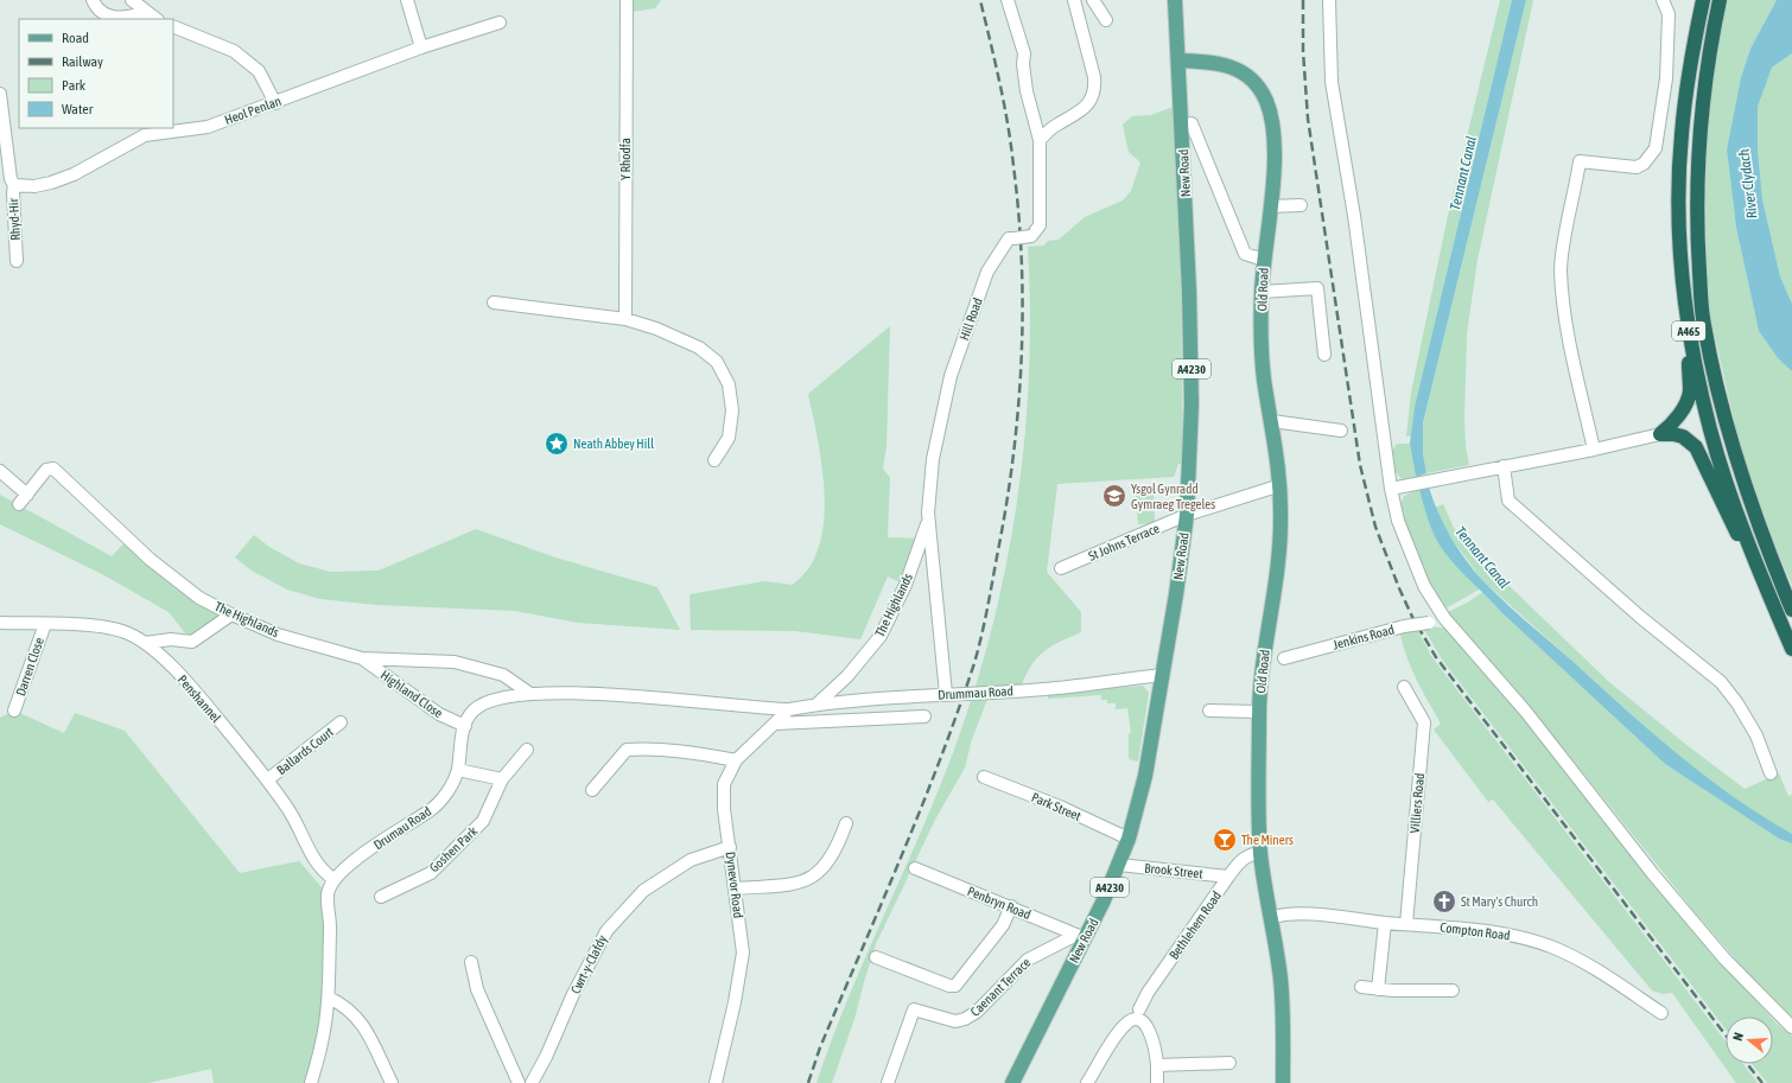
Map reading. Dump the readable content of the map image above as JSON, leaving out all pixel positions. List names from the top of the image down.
{
  "streets": {
    "highway": ["A465"],
    "main road": ["New Road", "Old Road", "A4230"],
    "street": [
      "Heol Penlan",
      "Y Rhodfa",
      "Rhyd-Hir",
      "Hill Road",
      "St Johns Terrace",
      "The Highlands",
      "Jenkins Road",
      "Darren Close",
      "Drummau Road",
      "Highland Close",
      "Penshannel",
      "Ballards Court",
      "Villiers Road",
      "Park Street",
      "Drumau Road",
      "Goshen Park",
      "Brook Street",
      "Dynevor Road",
      "Penbryn Road",
      "Bethlehem Road",
      "Compton Road",
      "Cwrt-y-Clafdy",
      "Caenant Terrace"
    ]
  },
  "crossings": [
    ["Heol Penlan", "Rhyd-Hir"],
    ["New Road", "Old Road"],
    ["New Road", "St Johns Terrace"],
    ["New Road", "Drummau Road"],
    ["New Road", "Park Street"],
    ["New Road", "Brook Street"],
    ["New Road", "Penbryn Road"],
    ["New Road", "Caenant Terrace"],
    ["Old Road", "St Johns Terrace"],
    ["Old Road", "Bethlehem Road"],
    ["Old Road", "Compton Road"],
    ["Hill Road", "The Highlands"],
    ["Hill Road", "Drummau Road"],
    ["The Highlands", "Drummau Road"],
    ["The Highlands", "Highland Close"],
    ["The Highlands", "Drumau Road"],
    ["Darren Close", "Penshannel"],
    ["Drummau Road", "Drumau Road"],
    ["Drummau Road", "Dynevor Road"],
    ["Highland Close", "Drumau Road"],
    ["Penshannel", "Ballards Court"],
    ["Penshannel", "Drumau Road"],
    ["Villiers Road", "Compton Road"],
    ["Drumau Road", "Dynevor Road"],
    ["Brook Street", "Bethlehem Road"],
    ["Dynevor Road", "Cwrt-y-Clafdy"],
    ["Penbryn Road", "Caenant Terrace"]
  ],
  "water": ["Tennant Canal", "River Clydach"],
  "places": {
    "place": ["Neath Abbey Hill"],
    "school or university": ["Ysgol Gynradd Gymraeg Tregeles"],
    "bar": ["The Miners"],
    "church": ["St Mary's Church"]
  },
  "legend": [
    "Road",
    "Railway",
    "Park",
    "Water"
  ],
  "north": "left"
}
